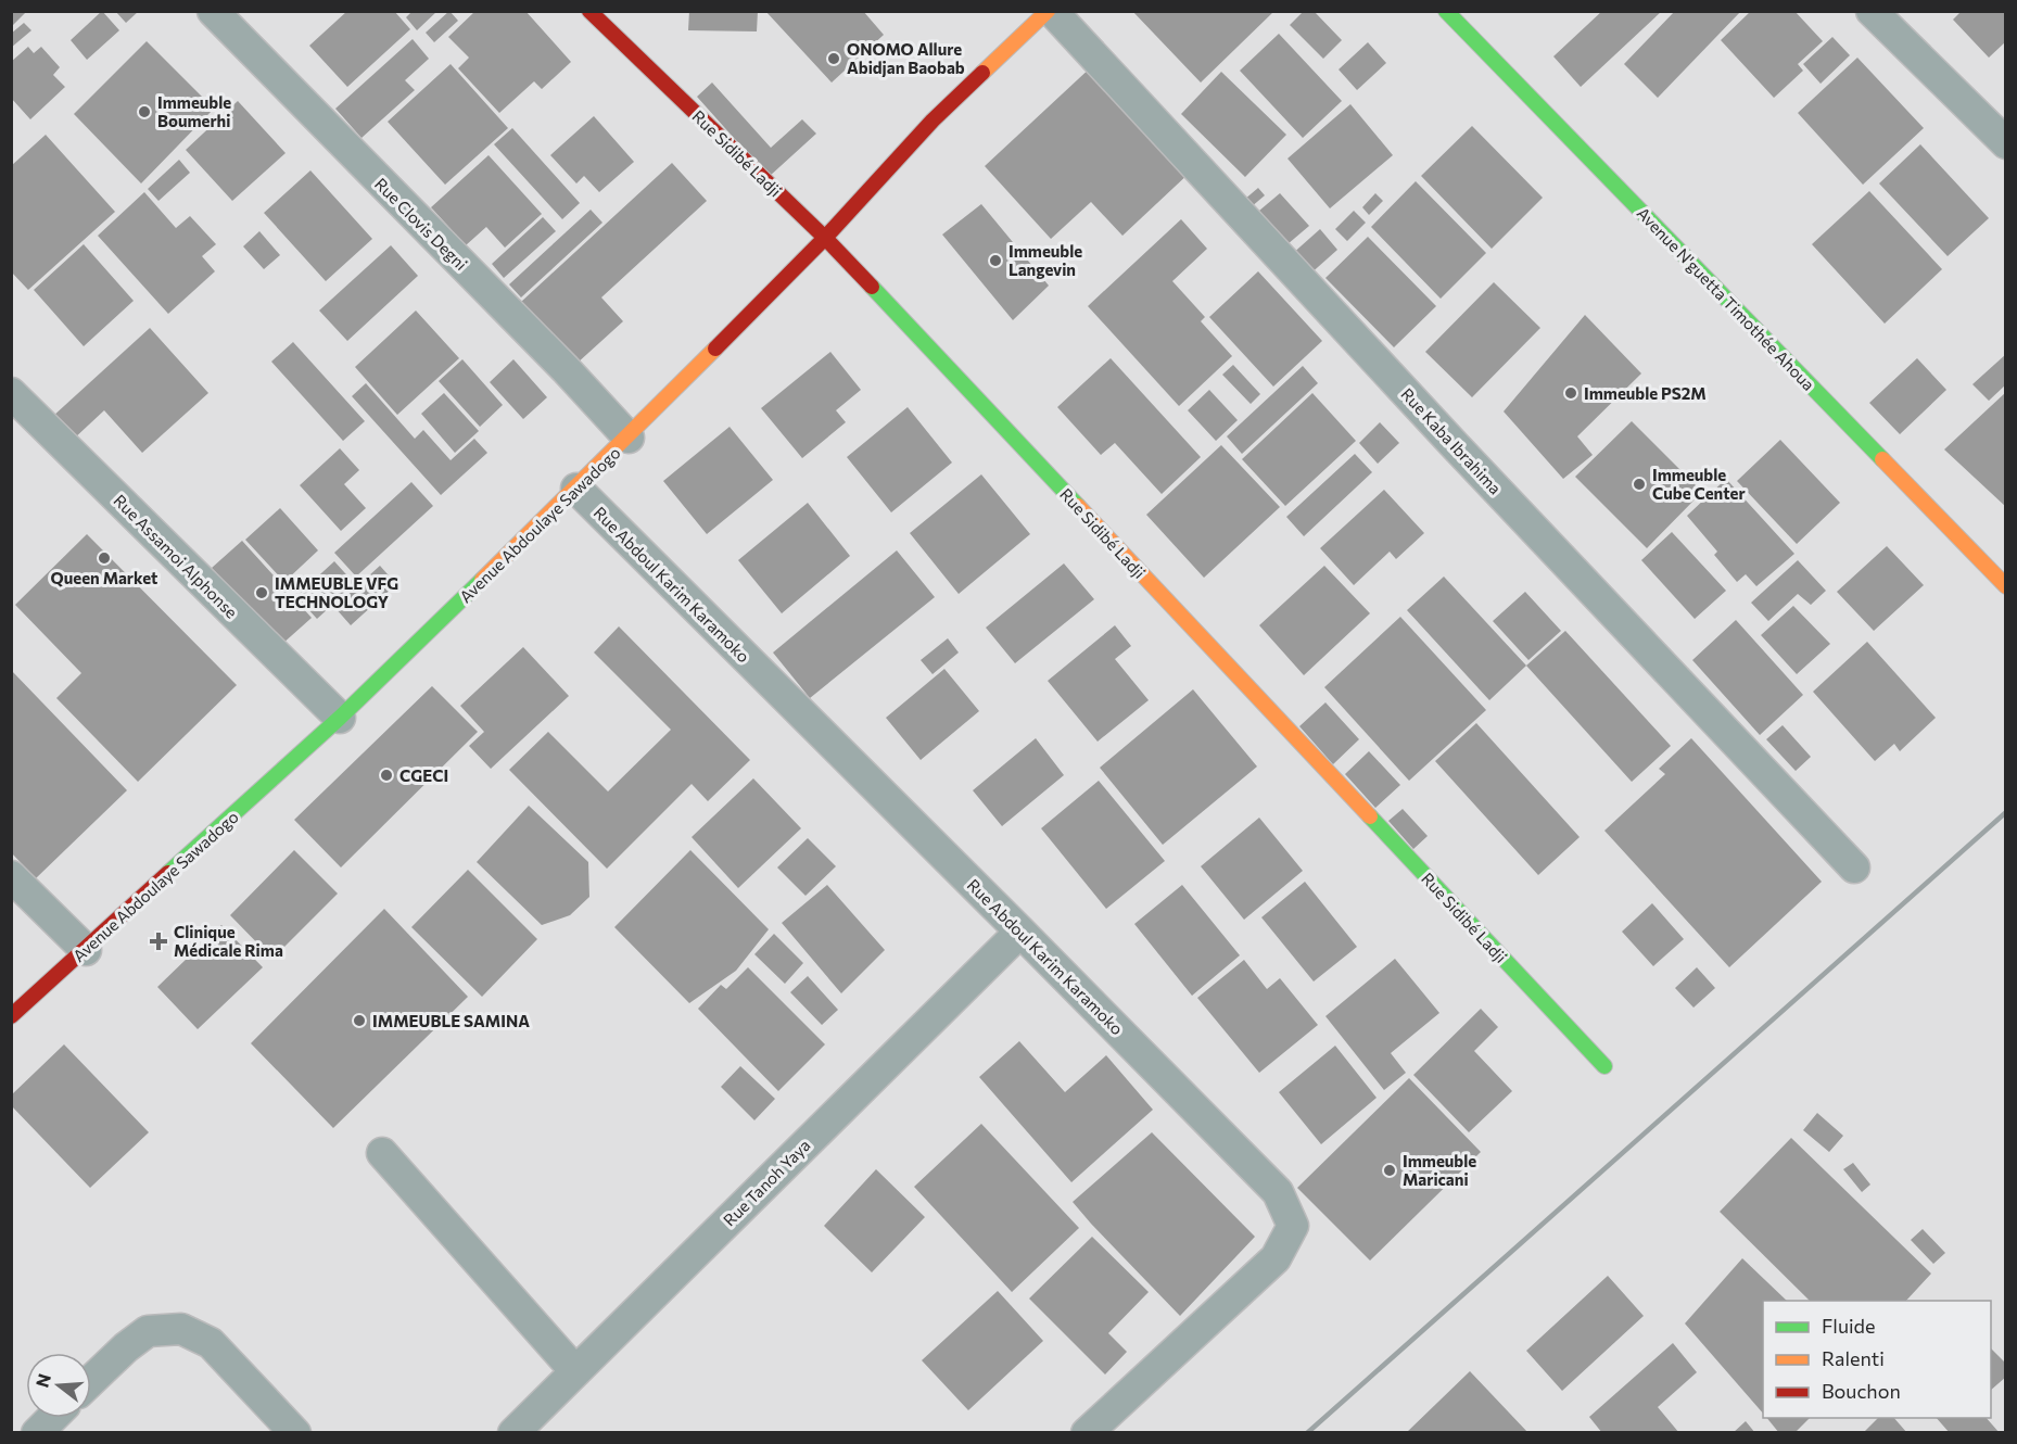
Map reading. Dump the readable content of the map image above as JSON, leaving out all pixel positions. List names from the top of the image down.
{
  "streets": {
    "street": [
      "Rue Sidibé Ladji",
      "Rue Clovis Degni",
      "Avenue N'guetta Timothée Ahoua",
      "Rue Kaba Ibrahima",
      "Avenue Abdoulaye Sawadogo",
      "Rue Assamoi Alphonse",
      "Rue Abdoul Karim Karamoko",
      "Rue Tanoh Yaya"
    ]
  },
  "crossings": [
    ["Rue Sidibé Ladji", "Avenue Abdoulaye Sawadogo"],
    ["Rue Clovis Degni", "Avenue Abdoulaye Sawadogo"],
    ["Rue Kaba Ibrahima", "Avenue Abdoulaye Sawadogo"],
    ["Avenue Abdoulaye Sawadogo", "Rue Assamoi Alphonse"],
    ["Avenue Abdoulaye Sawadogo", "Rue Abdoul Karim Karamoko"],
    ["Rue Abdoul Karim Karamoko", "Rue Tanoh Yaya"]
  ],
  "places": {
    "other": [
      "ONOMO Allure Abidjan Baobab",
      "Immeuble Boumerhi",
      "Immeuble Langevin",
      "Immeuble PS2M",
      "Immeuble Cube Center",
      "Queen Market",
      "IMMEUBLE VFG TECHNOLOGY",
      "CGECI",
      "IMMEUBLE SAMINA",
      "Immeuble Maricani"
    ],
    "health": ["Clinique Médicale Rima"]
  },
  "legend": ["Fluide", "Ralenti", "Bouchon"],
  "north": "left"
}
